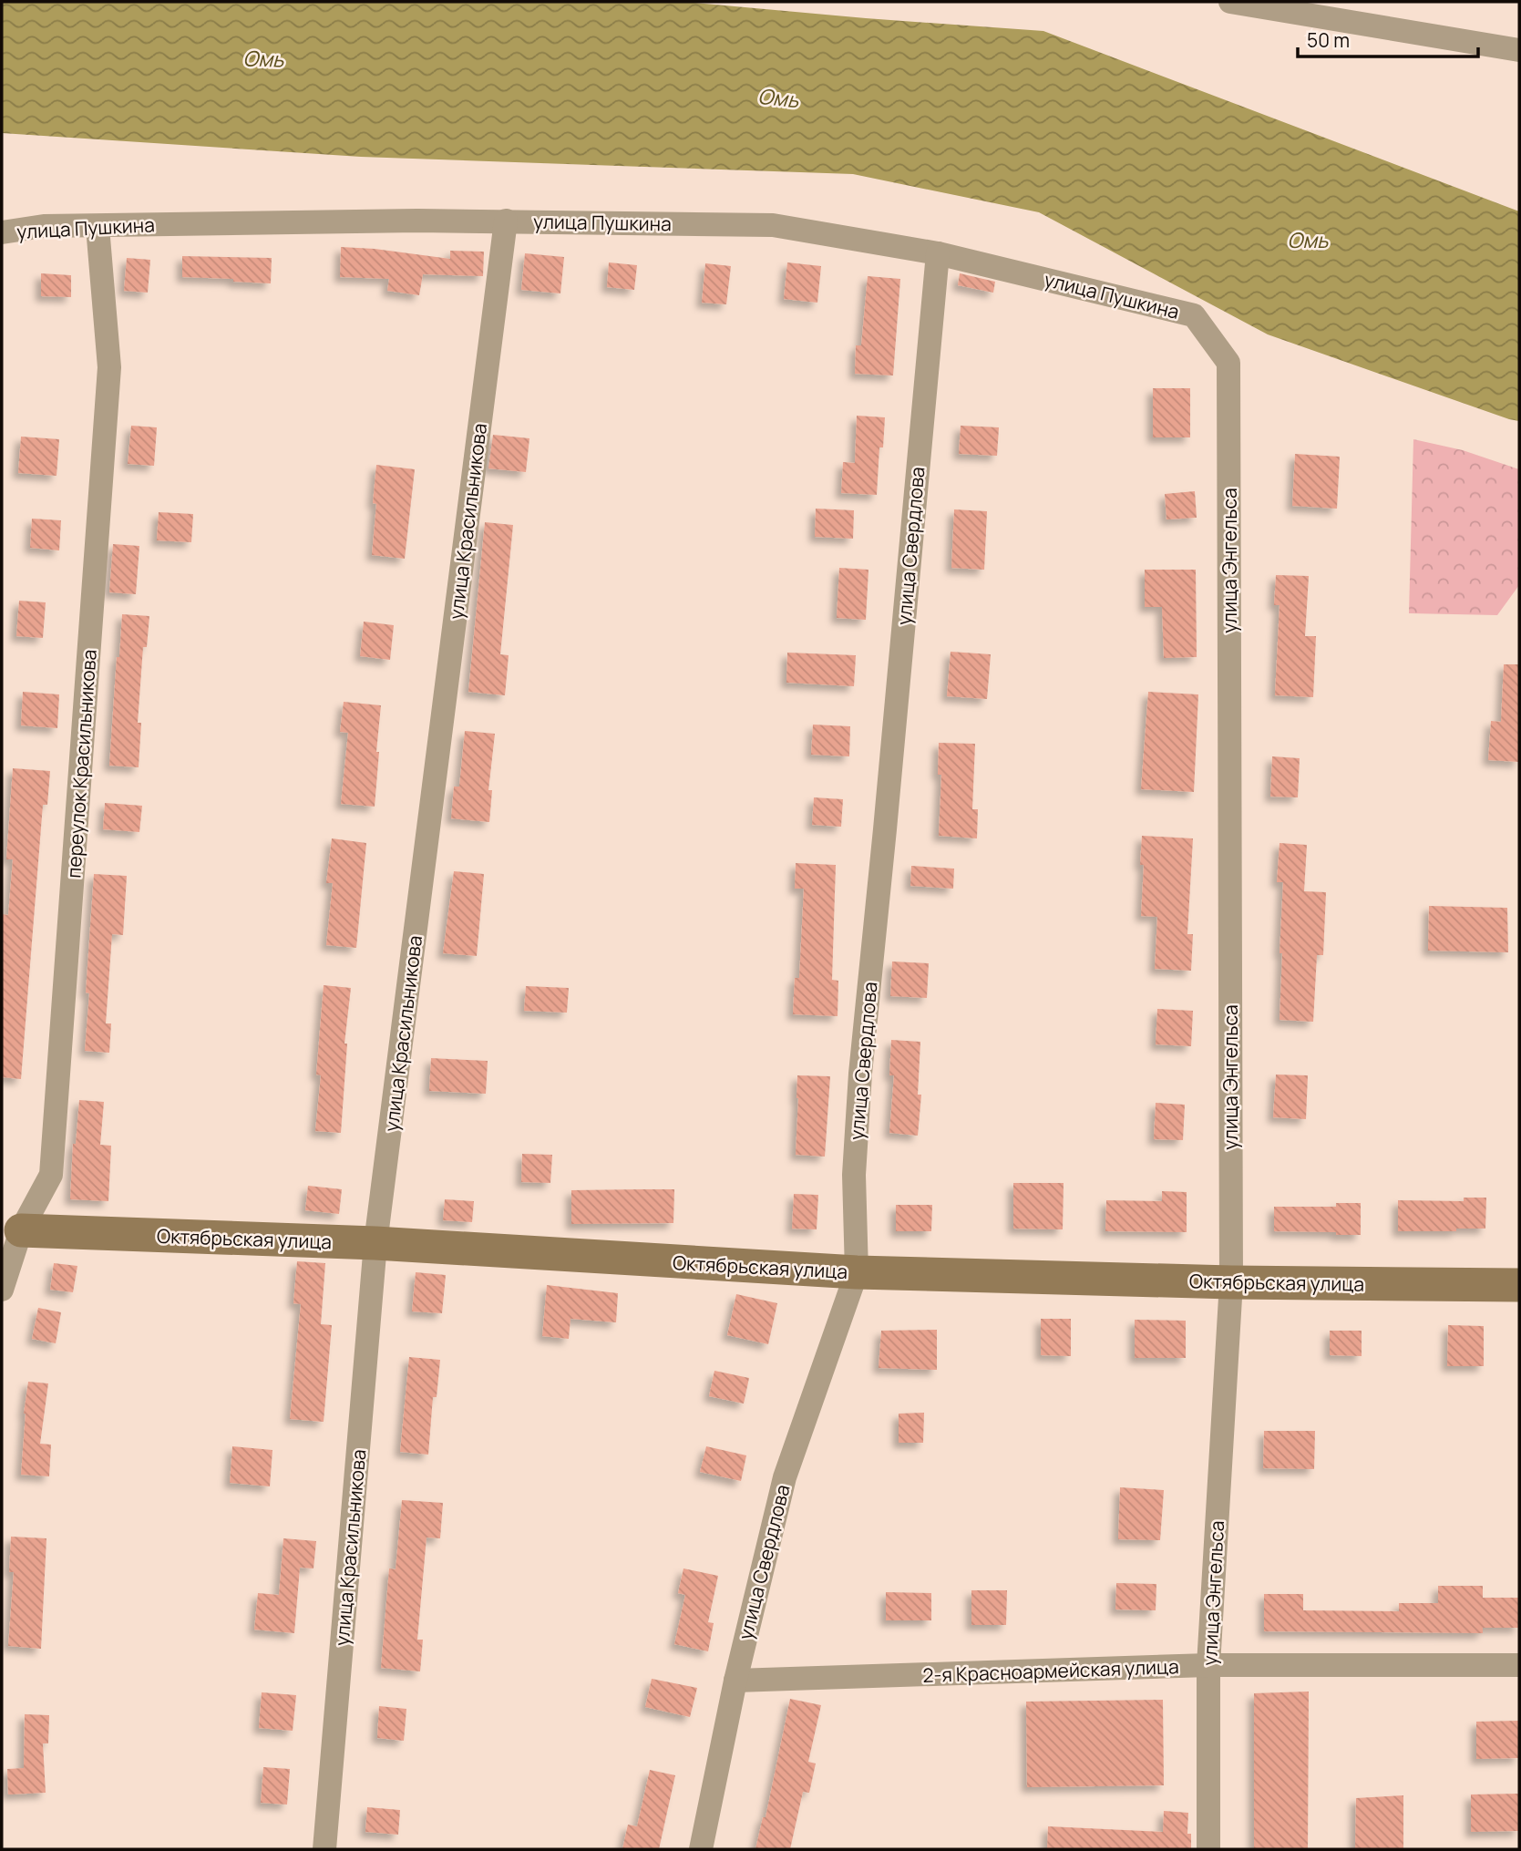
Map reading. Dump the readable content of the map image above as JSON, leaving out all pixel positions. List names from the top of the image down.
{
  "streets": {
    "street": [
      "улица Пушкина",
      "улица Красильникова",
      "улица Свердлова",
      "улица Энгельса",
      "переулок Красильникова",
      "Октябрьская улица",
      "2-я Красноармейская улица"
    ]
  },
  "crossings": [
    ["улица Пушкина", "улица Красильникова"],
    ["улица Пушкина", "улица Свердлова"],
    ["улица Пушкина", "улица Энгельса"],
    ["улица Пушкина", "переулок Красильникова"],
    ["улица Красильникова", "Октябрьская улица"],
    ["улица Свердлова", "Октябрьская улица"],
    ["улица Свердлова", "2-я Красноармейская улица"],
    ["улица Энгельса", "Октябрьская улица"],
    ["улица Энгельса", "2-я Красноармейская улица"],
    ["переулок Красильникова", "Октябрьская улица"]
  ],
  "water": ["Омь"],
  "scale_bar": "50 m"
}
